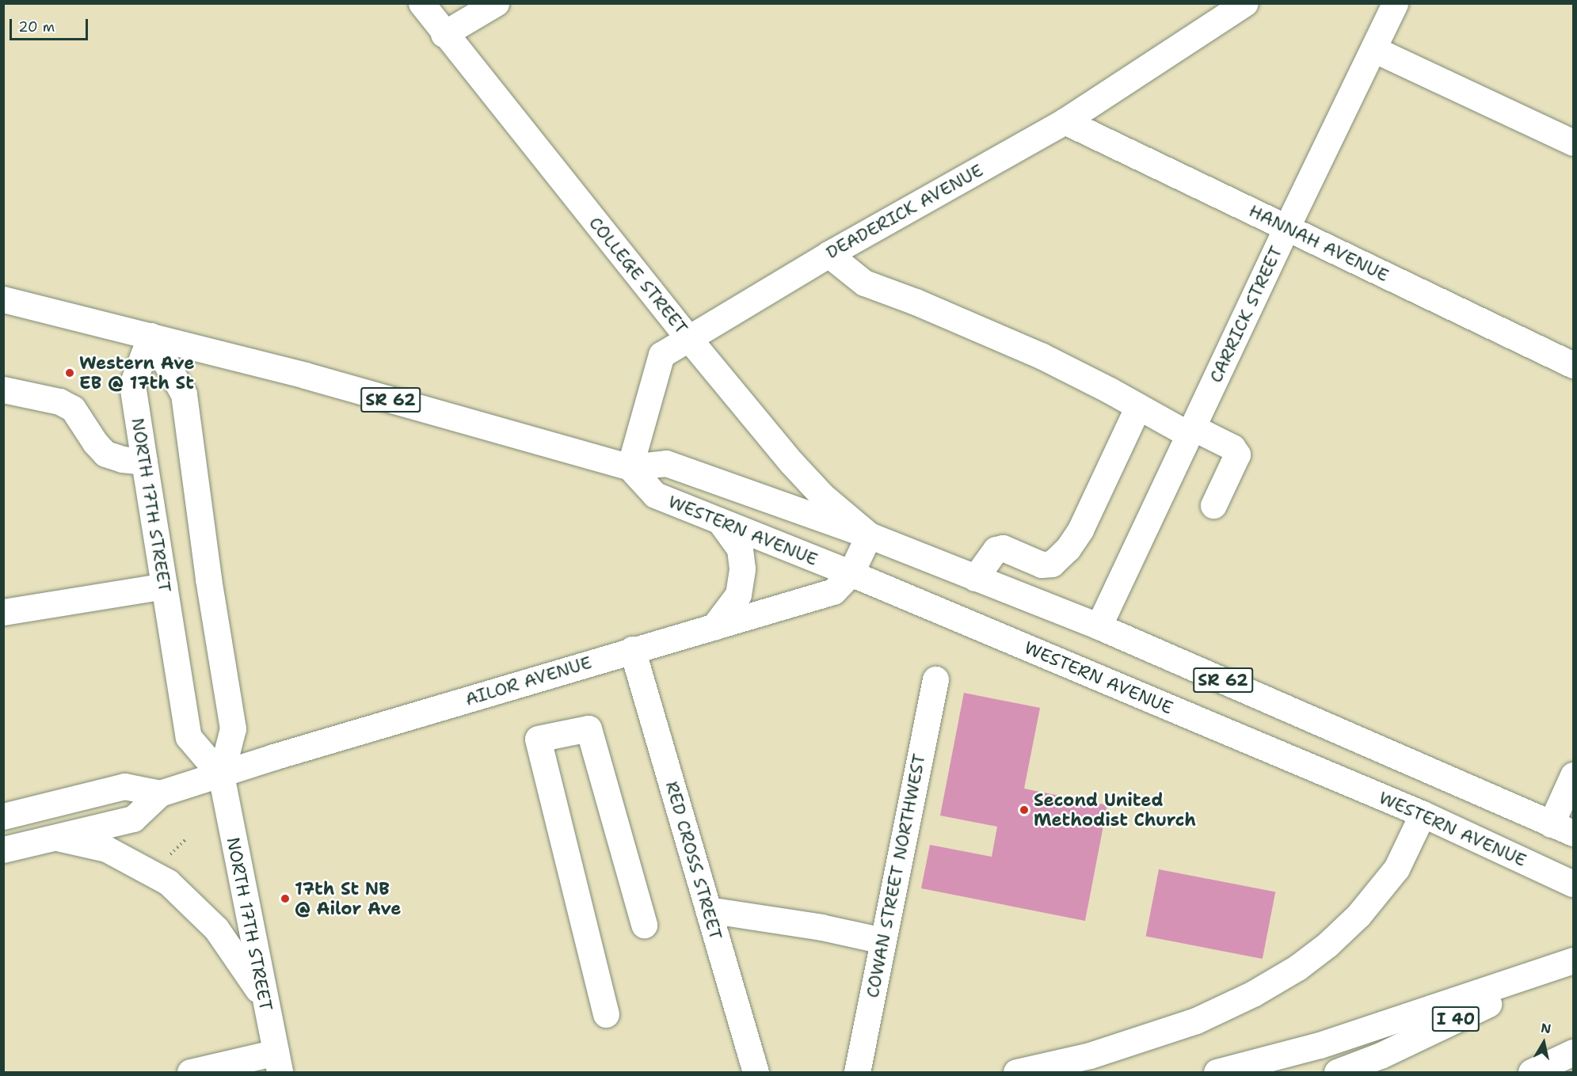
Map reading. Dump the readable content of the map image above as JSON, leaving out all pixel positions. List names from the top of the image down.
{
  "streets": {
    "main road": [
      "DEADERICK AVENUE",
      "HANNAH AVENUE",
      "COLLEGE STREET",
      "CARRICK STREET",
      "SR 62",
      "NORTH 17TH STREET",
      "WESTERN AVENUE",
      "AILOR AVENUE",
      "RED CROSS STREET",
      "COWAN STREET NORTHWEST",
      "I 40"
    ]
  },
  "crossings": [
    ["DEADERICK AVENUE", "HANNAH AVENUE"],
    ["DEADERICK AVENUE", "COLLEGE STREET"],
    ["DEADERICK AVENUE", "WESTERN AVENUE"],
    ["HANNAH AVENUE", "CARRICK STREET"],
    ["COLLEGE STREET", "WESTERN AVENUE"],
    ["COLLEGE STREET", "AILOR AVENUE"],
    ["CARRICK STREET", "WESTERN AVENUE"],
    ["NORTH 17TH STREET", "WESTERN AVENUE"],
    ["NORTH 17TH STREET", "AILOR AVENUE"],
    ["WESTERN AVENUE", "AILOR AVENUE"],
    ["AILOR AVENUE", "RED CROSS STREET"]
  ],
  "places": ["Western Ave EB @ 17th St", "Second United Methodist Church", "17th St NB @ Ailor Ave"],
  "scale_bar": "20 m",
  "north": "top"
}
